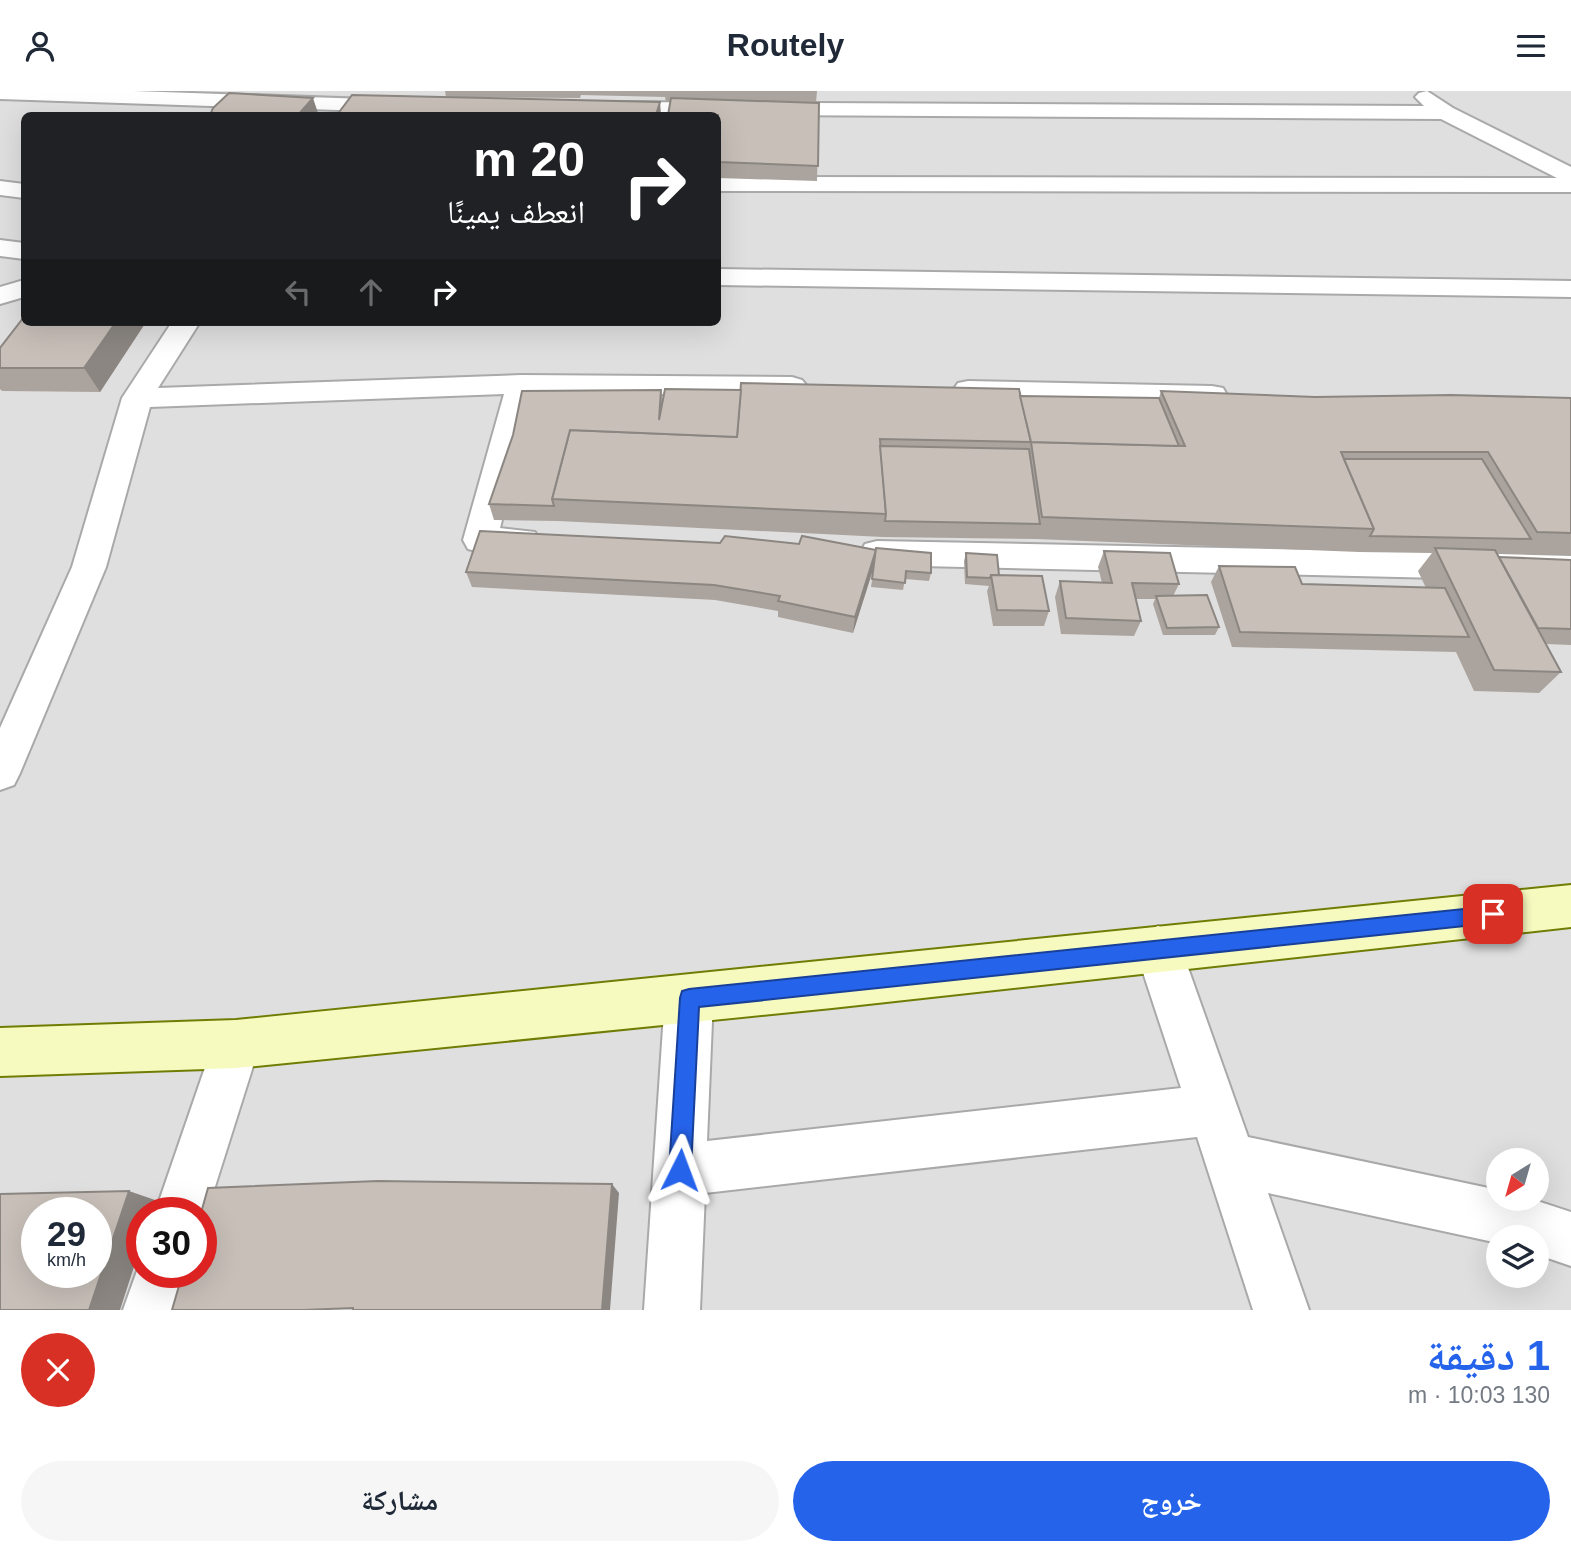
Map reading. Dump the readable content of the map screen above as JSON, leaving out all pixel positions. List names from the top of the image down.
{
  "north": "bottom left",
  "page": {
    "header": "Routely",
    "turn": ["20 m", "انعطف يمينًا"],
    "speed": "29 km/h",
    "limit": "30",
    "heading": ["1 دقيقة", "130 m · 10:03"],
    "buttons": ["خروج", "مشاركة"]
  }
}
